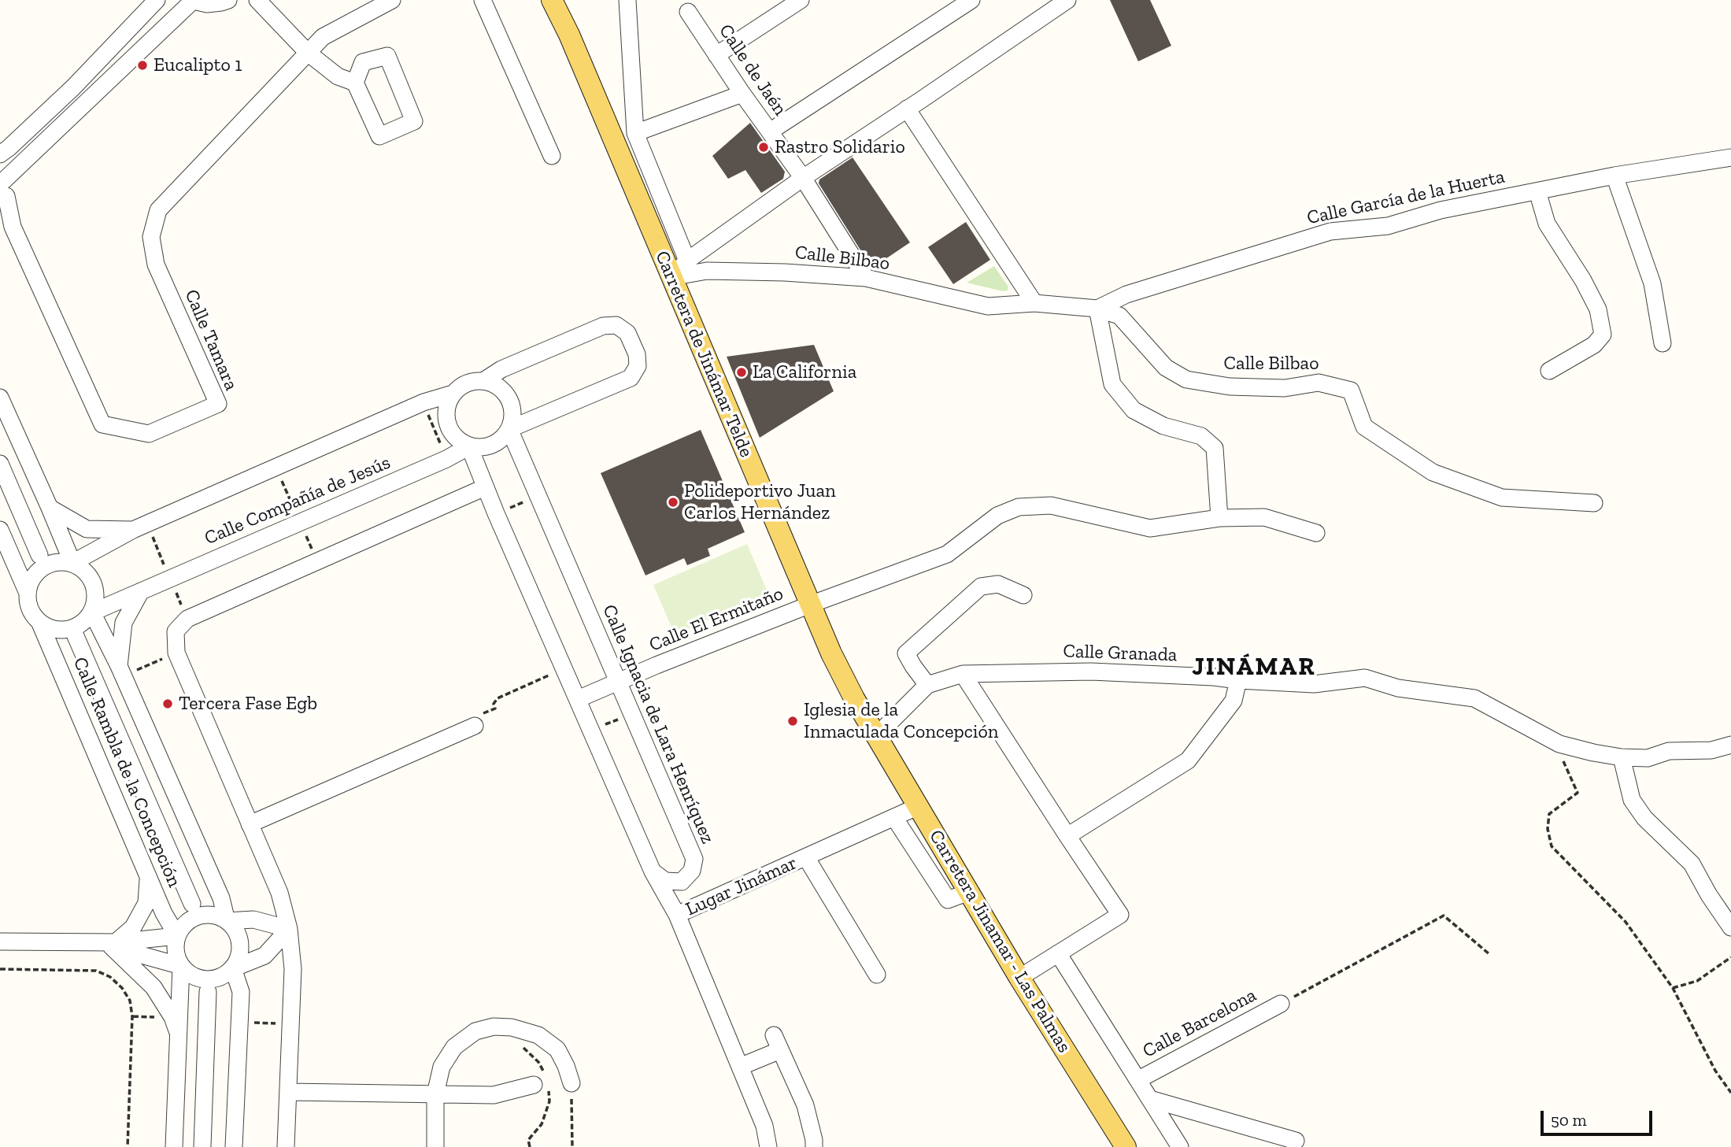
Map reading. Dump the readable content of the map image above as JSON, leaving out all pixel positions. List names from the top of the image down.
{
  "streets": {
    "main road": ["Carretera de Jinámar Telde", "Carretera Jinamar - Las Palmas"],
    "street": [
      "Calle de Jaén",
      "Calle García de la Huerta",
      "Calle Bilbao",
      "Calle Tamara",
      "Calle Compañía de Jesús",
      "Calle El Ermitaño",
      "Calle Granada",
      "Calle Ignacia de Lara Henríquez",
      "Calle Rambla de la Concepción",
      "Lugar Jinámar",
      "Calle Barcelona"
    ]
  },
  "crossings": [
    ["Calle de Jaén", "Calle Bilbao"],
    ["Calle García de la Huerta", "Calle Bilbao"],
    ["Calle Bilbao", "Carretera de Jinámar Telde"],
    ["Carretera de Jinámar Telde", "Calle El Ermitaño"],
    ["Carretera de Jinámar Telde", "Calle Granada"],
    ["Carretera de Jinámar Telde", "Carretera Jinamar - Las Palmas"],
    ["Calle Compañía de Jesús", "Calle Ignacia de Lara Henríquez"],
    ["Calle Compañía de Jesús", "Calle Rambla de la Concepción"],
    ["Calle El Ermitaño", "Calle Ignacia de Lara Henríquez"],
    ["Calle Granada", "Carretera Jinamar - Las Palmas"],
    ["Lugar Jinámar", "Carretera Jinamar - Las Palmas"]
  ],
  "districts": ["JINÁMAR"],
  "places": [
    "Eucalipto 1",
    "Rastro Solidario",
    "La California",
    "Polideportivo Juan Carlos Hernández",
    "Tercera Fase Egb",
    "Iglesia de la Inmaculada Concepción"
  ],
  "scale_bar": "50 m"
}
